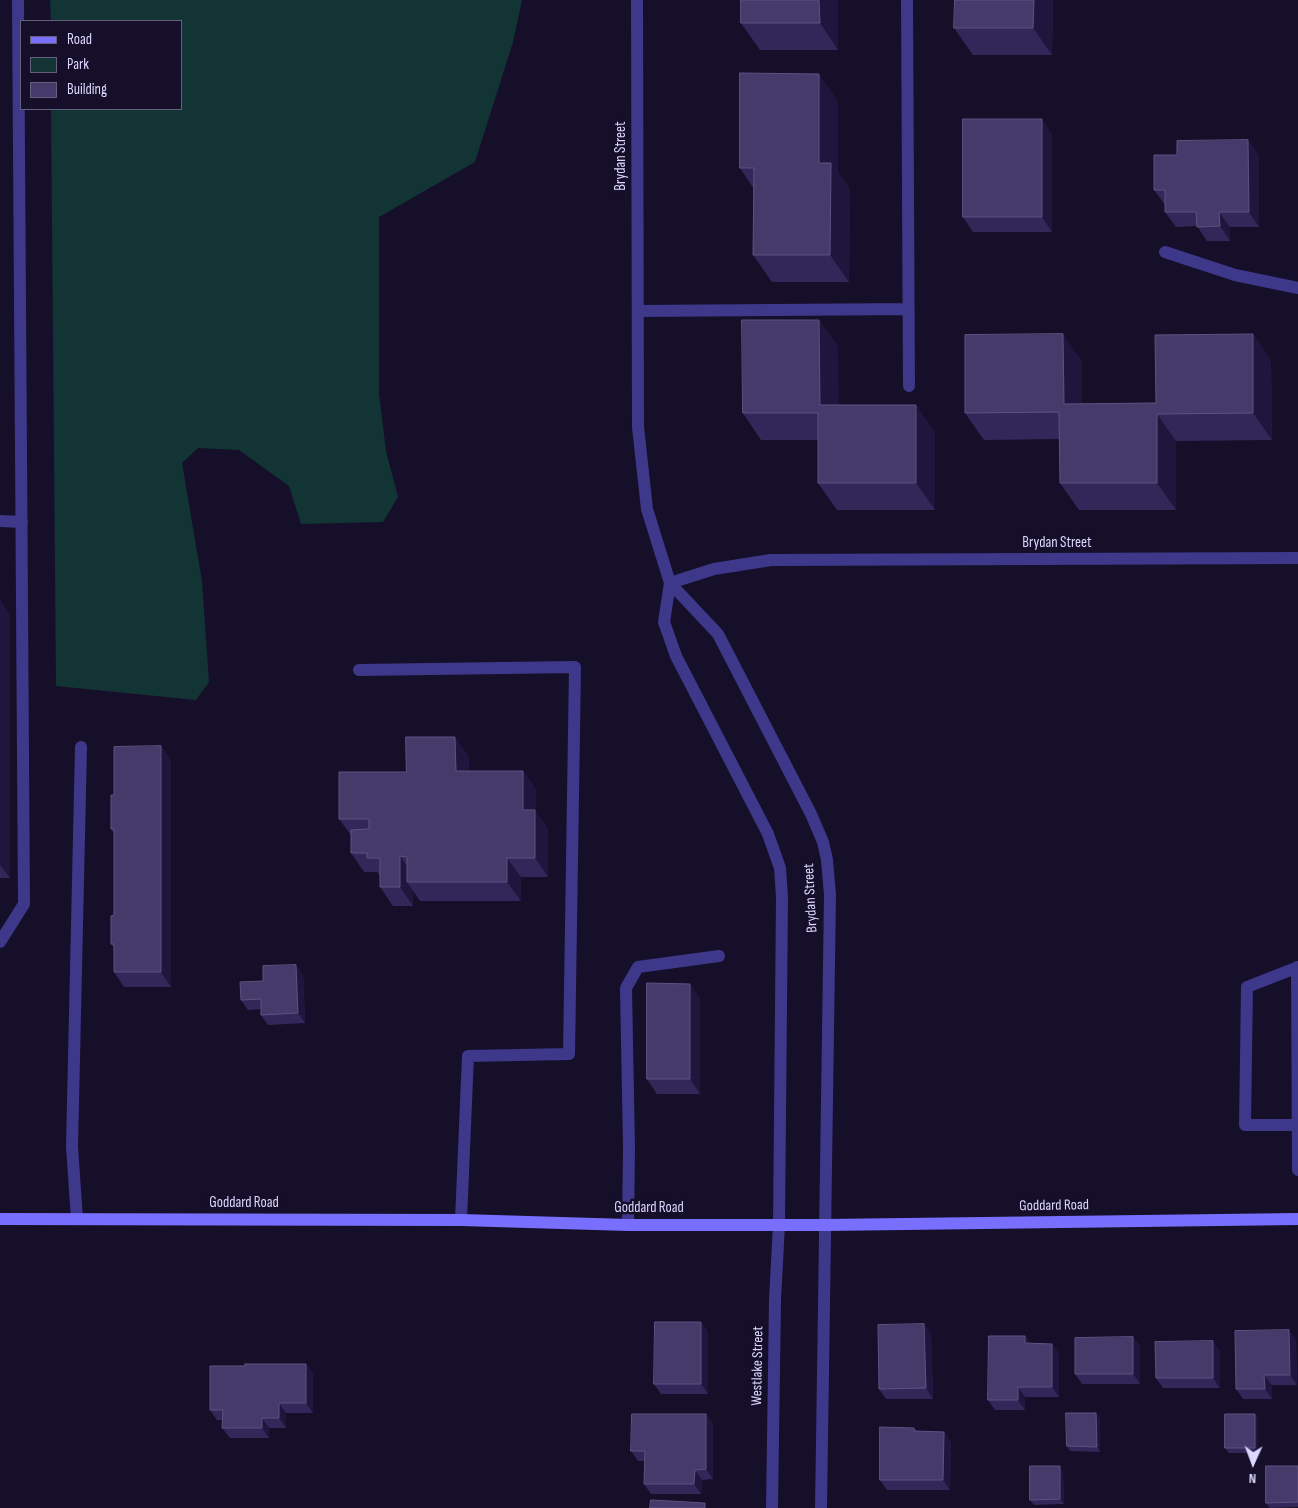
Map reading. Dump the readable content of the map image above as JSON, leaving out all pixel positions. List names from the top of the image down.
{
  "streets": {
    "main road": ["Goddard Road"],
    "street": ["Brydan Street", "Westlake Street"]
  },
  "crossings": [
    ["Brydan Street", "Goddard Road"],
    ["Brydan Street", "Westlake Street"],
    ["Goddard Road", "Westlake Street"]
  ],
  "legend": ["Road", "Park", "Building"],
  "north": "bottom"
}
